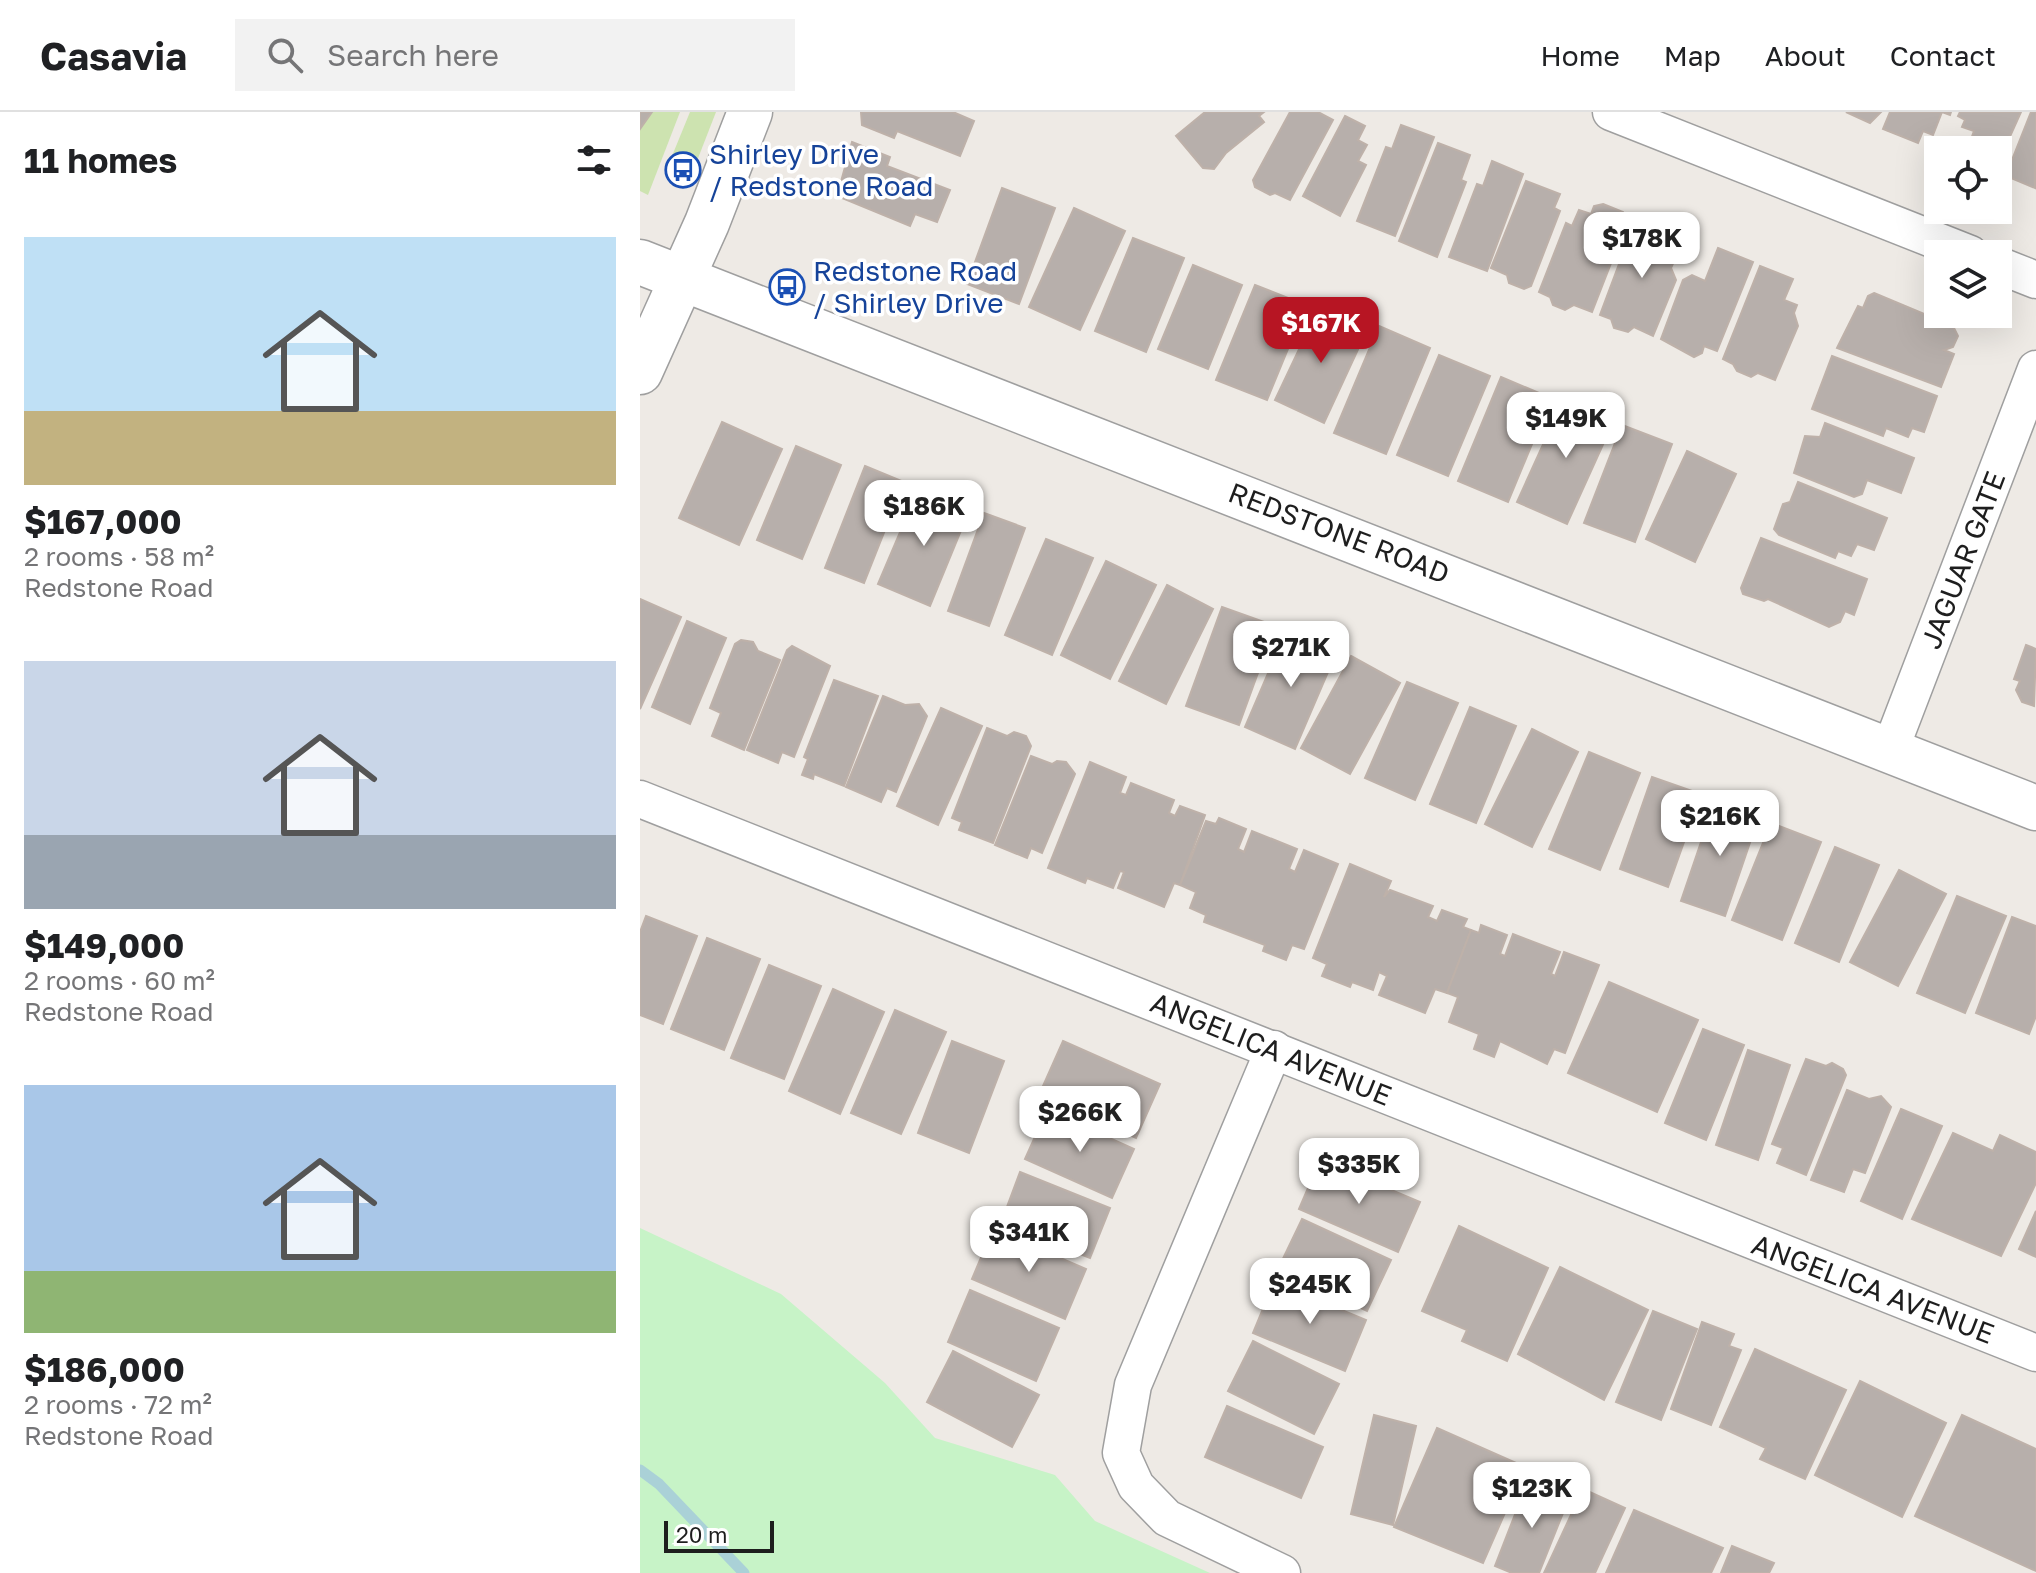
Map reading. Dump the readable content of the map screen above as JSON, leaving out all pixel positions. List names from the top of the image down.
{
  "streets": {
    "street": ["REDSTONE ROAD", "JAGUAR GATE", "ANGELICA AVENUE"]
  },
  "crossings": [
    ["REDSTONE ROAD", "JAGUAR GATE"]
  ],
  "places": {
    "bus stop": ["Shirley Drive / Redstone Road", "Redstone Road / Shirley Drive"]
  },
  "scale_bar": "20 m",
  "page": {
    "header": "Casavia",
    "search": "Search here",
    "nav": [
      "Home",
      "Map",
      "About",
      "Contact"
    ],
    "heading": "11 homes",
    "list": [
      {
        "name": "$167,000",
        "note": "2 rooms · 58 m² · Redstone Road"
      },
      {
        "name": "$149,000",
        "note": "2 rooms · 60 m² · Redstone Road"
      },
      {
        "name": "$186,000",
        "note": "2 rooms · 72 m² · Redstone Road"
      }
    ],
    "price": [
      "$178K",
      "$167K",
      "$149K",
      "$186K",
      "$271K",
      "$216K",
      "$266K",
      "$335K",
      "$341K",
      "$245K",
      "$123K"
    ],
    "scale": "20 m"
  }
}
